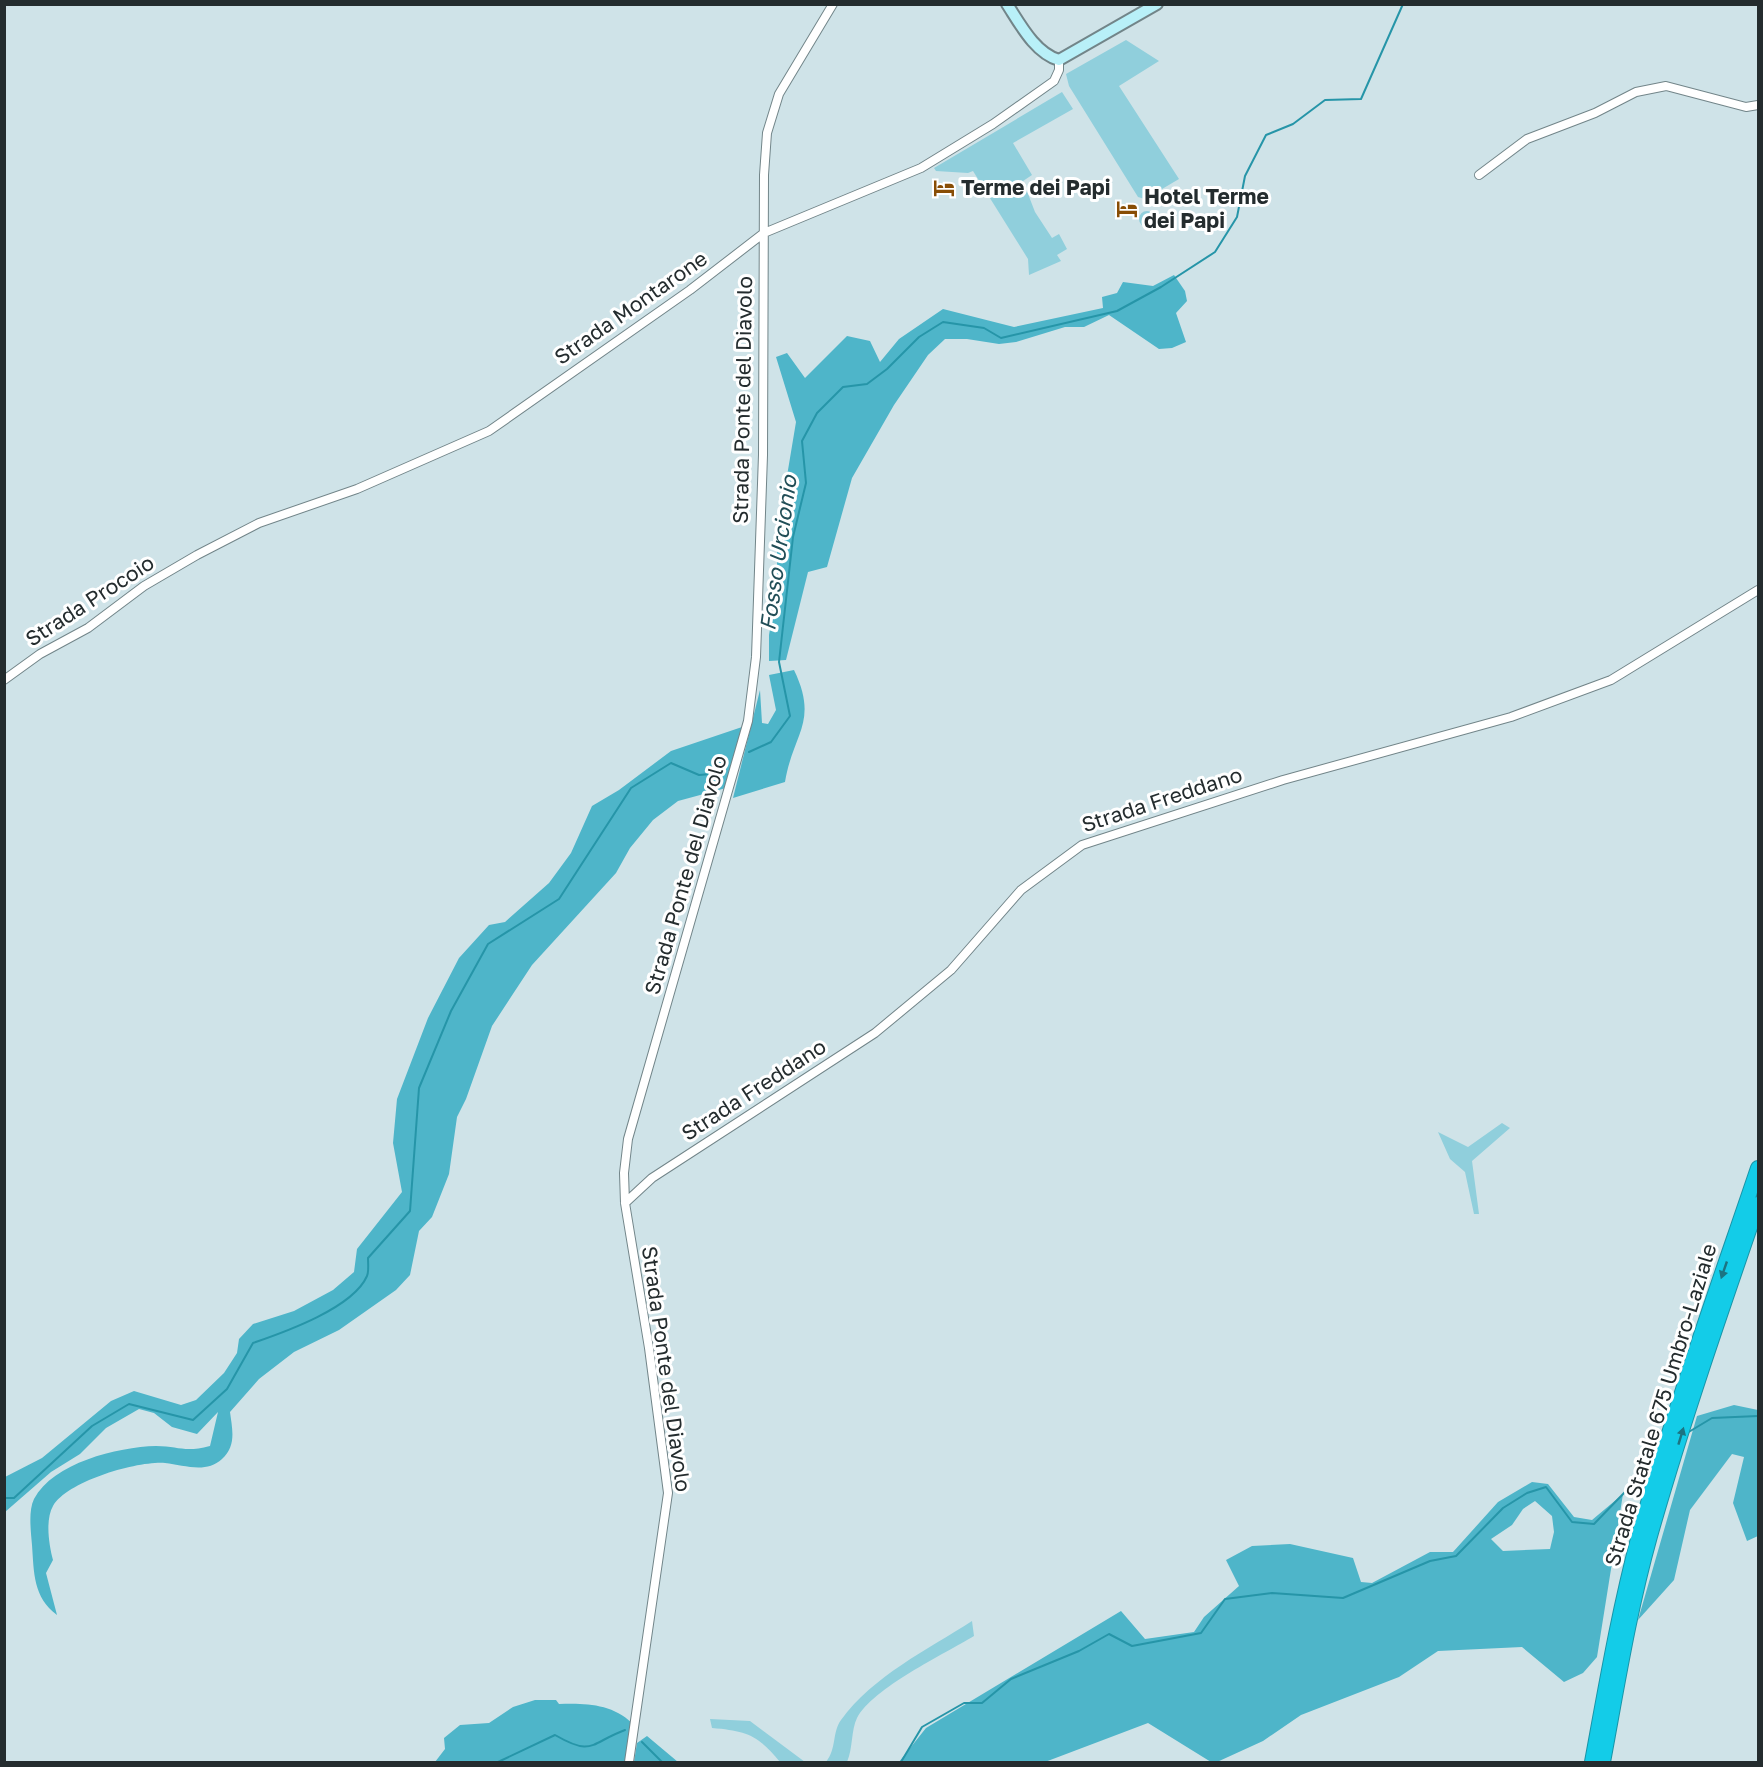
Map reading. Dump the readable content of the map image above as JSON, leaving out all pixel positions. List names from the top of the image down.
{
  "streets": {
    "highway": ["Strada Statale 675 Umbro-Laziale"],
    "street": [
      "Strada Montarone",
      "Strada Ponte del Diavolo",
      "Strada Procoio",
      "Strada Freddano"
    ]
  },
  "crossings": [
    ["Strada Montarone", "Strada Ponte del Diavolo"],
    ["Strada Montarone", "Strada Procoio"],
    ["Strada Ponte del Diavolo", "Strada Freddano"]
  ],
  "water": ["Fosso Urcionio"],
  "places": {
    "hotel": ["Terme dei Papi", "Hotel Terme dei Papi"]
  }
}
